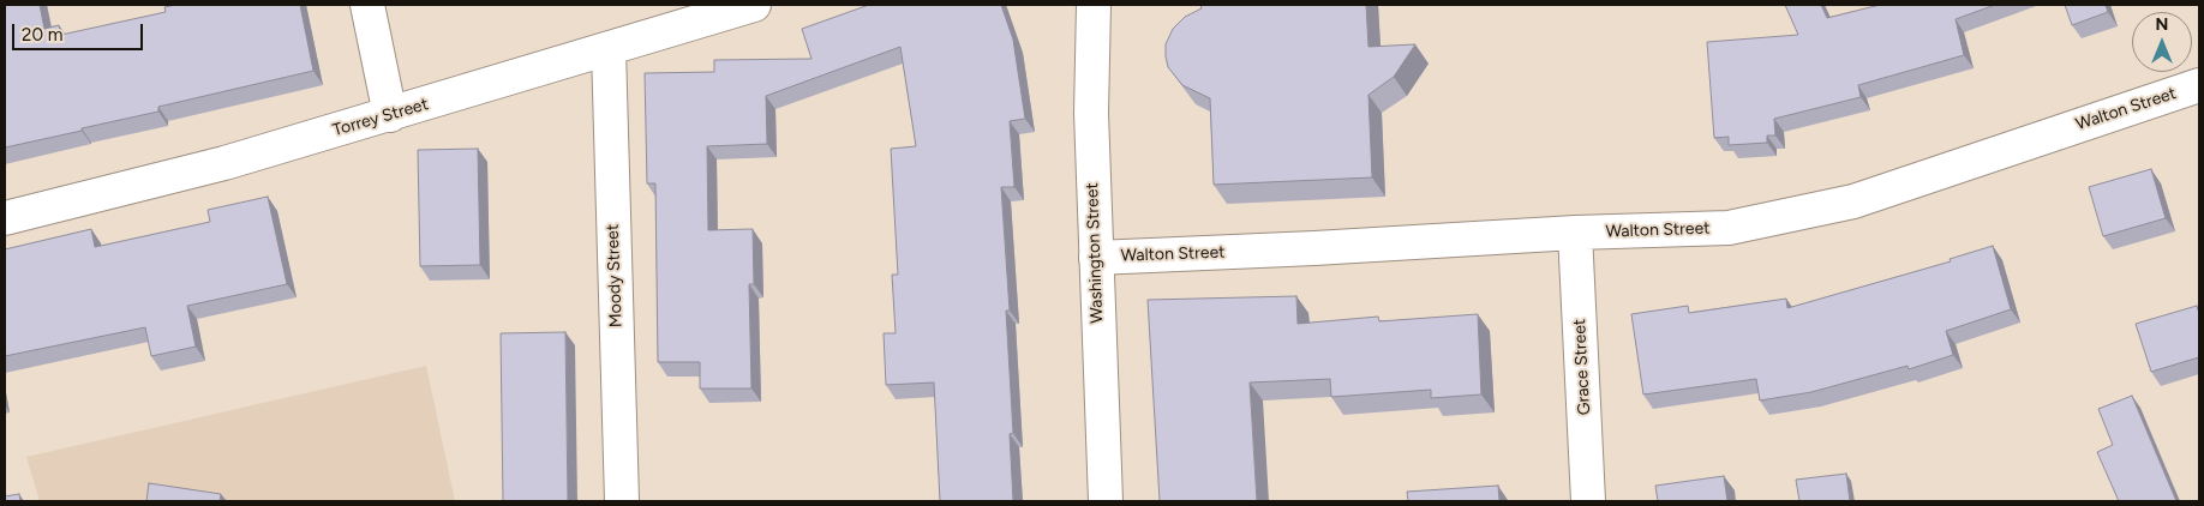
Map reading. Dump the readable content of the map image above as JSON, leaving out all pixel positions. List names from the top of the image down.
{
  "streets": {
    "street": [
      "Walton Street",
      "Torrey Street",
      "Washington Street",
      "Moody Street",
      "Grace Street"
    ]
  },
  "crossings": [
    ["Walton Street", "Washington Street"],
    ["Walton Street", "Grace Street"],
    ["Torrey Street", "Moody Street"]
  ],
  "scale_bar": "20 m",
  "north": "top"
}
